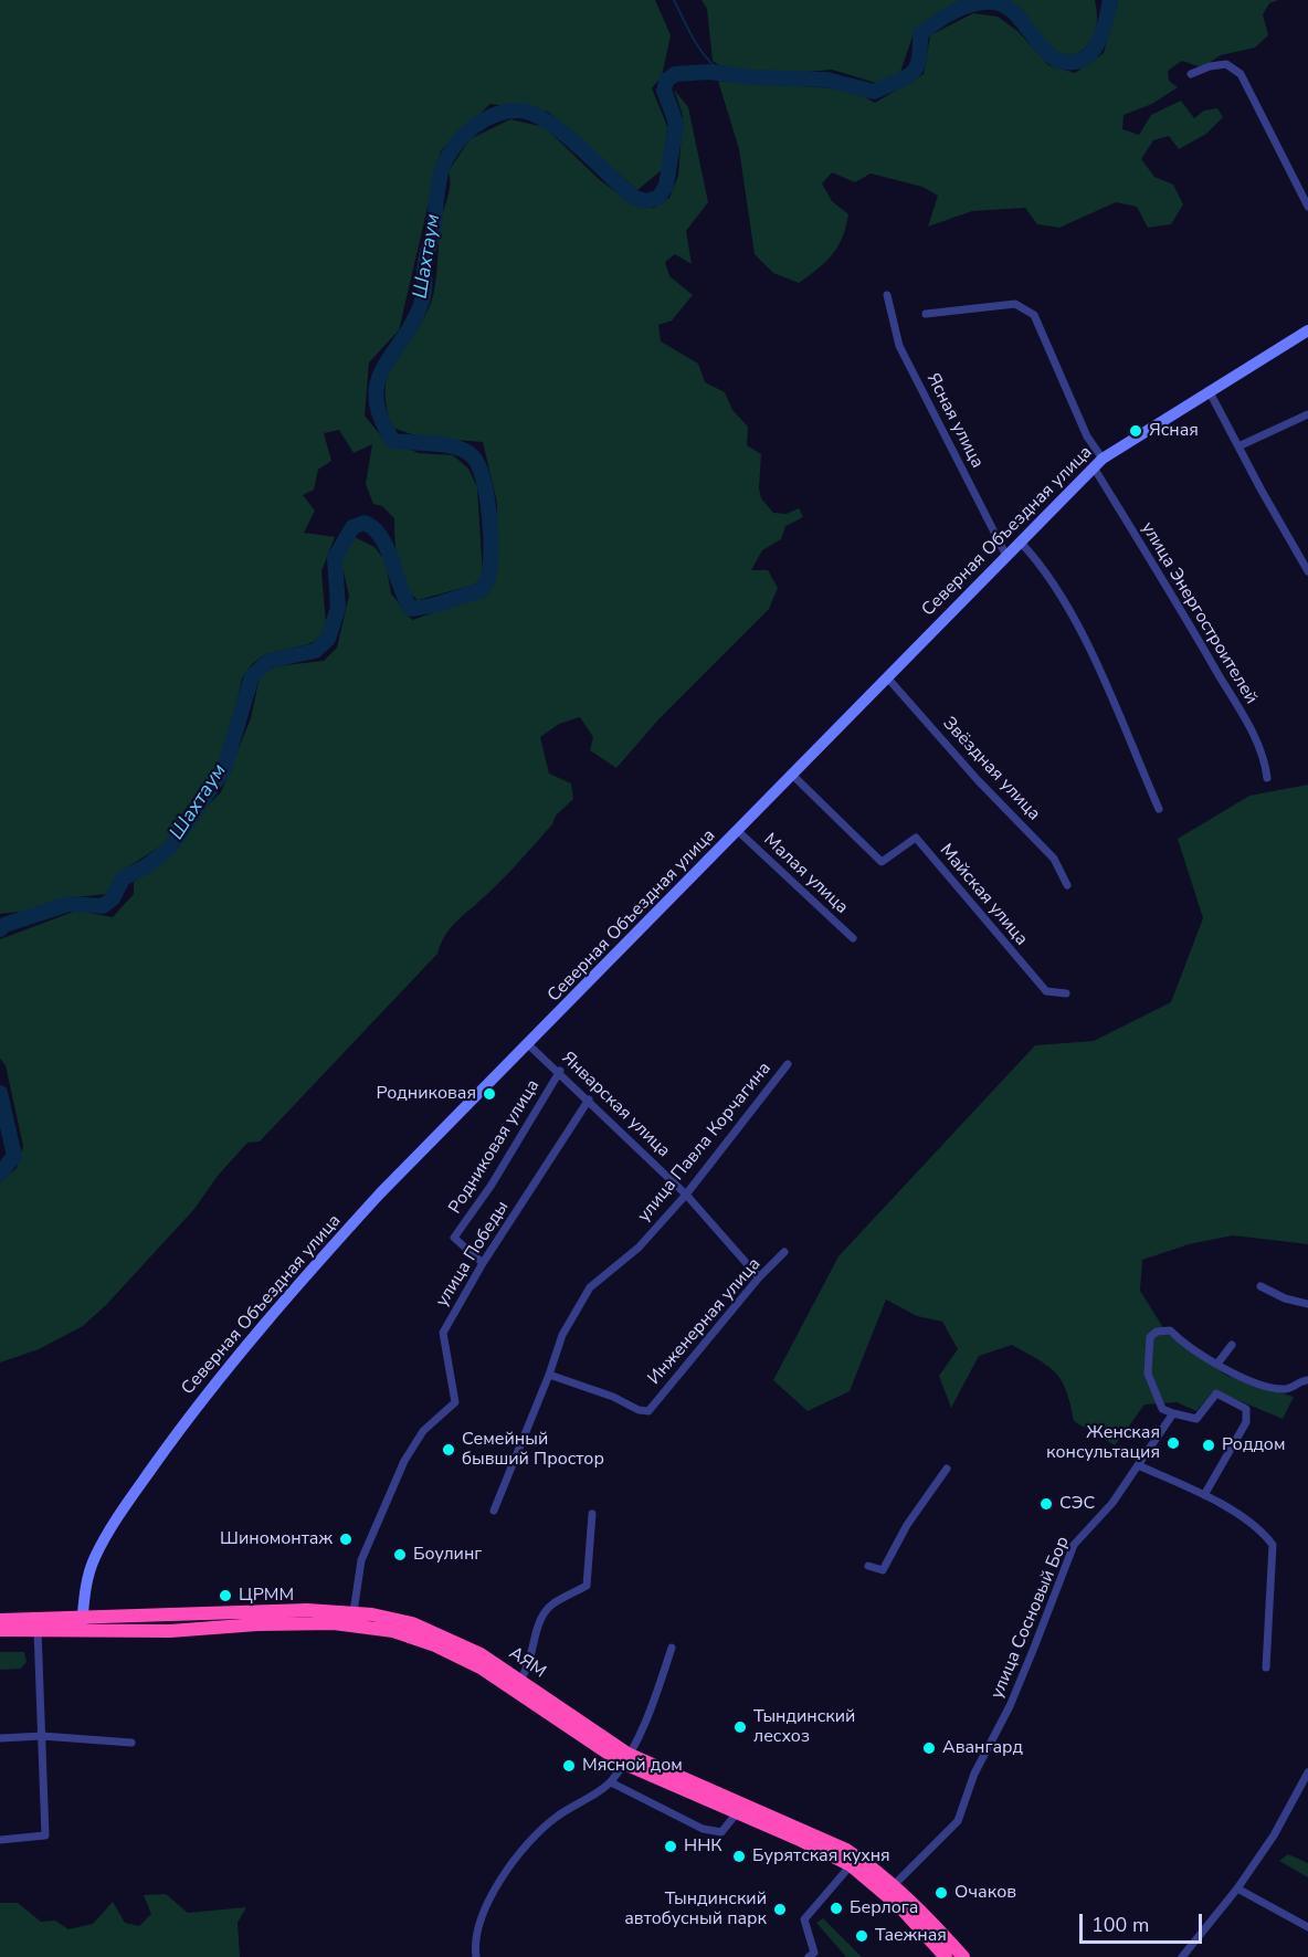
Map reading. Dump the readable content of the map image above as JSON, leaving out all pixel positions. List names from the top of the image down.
{
  "streets": {
    "highway": ["АЯМ"],
    "street": [
      "Ясная улица",
      "Северная Объездная улица",
      "улица Энергостроителей",
      "Звёздная улица",
      "Малая улица",
      "Майская улица",
      "Январская улица",
      "улица Павла Корчагина",
      "Родниковая улица",
      "улица Победы",
      "Инженерная улица",
      "улица Сосновый Бор"
    ]
  },
  "crossings": [
    ["Ясная улица", "Северная Объездная улица"],
    ["Северная Объездная улица", "улица Энергостроителей"],
    ["Северная Объездная улица", "Звёздная улица"],
    ["Северная Объездная улица", "Малая улица"],
    ["Северная Объездная улица", "Майская улица"],
    ["Северная Объездная улица", "Январская улица"],
    ["Северная Объездная улица", "АЯМ"],
    ["Январская улица", "улица Павла Корчагина"],
    ["Январская улица", "Родниковая улица"],
    ["Январская улица", "улица Победы"],
    ["Январская улица", "Инженерная улица"],
    ["улица Павла Корчагина", "Инженерная улица"],
    ["Родниковая улица", "улица Победы"],
    ["улица Победы", "АЯМ"],
    ["улица Сосновый Бор", "АЯМ"]
  ],
  "water": ["Шахтаум"],
  "places": [
    "Ясная",
    "Родниковая",
    "Женская консультация",
    "Роддом",
    "Семейный бывший Простор",
    "СЭС",
    "Шиномонтаж",
    "Боулинг",
    "ЦРММ",
    "Тындинский лесхоз",
    "Авангард",
    "Мясной дом",
    "ННК",
    "Бурятская кухня",
    "Очаков",
    "Берлога",
    "Тындинский автобусный парк",
    "Таежная"
  ],
  "scale_bar": "100 m"
}
